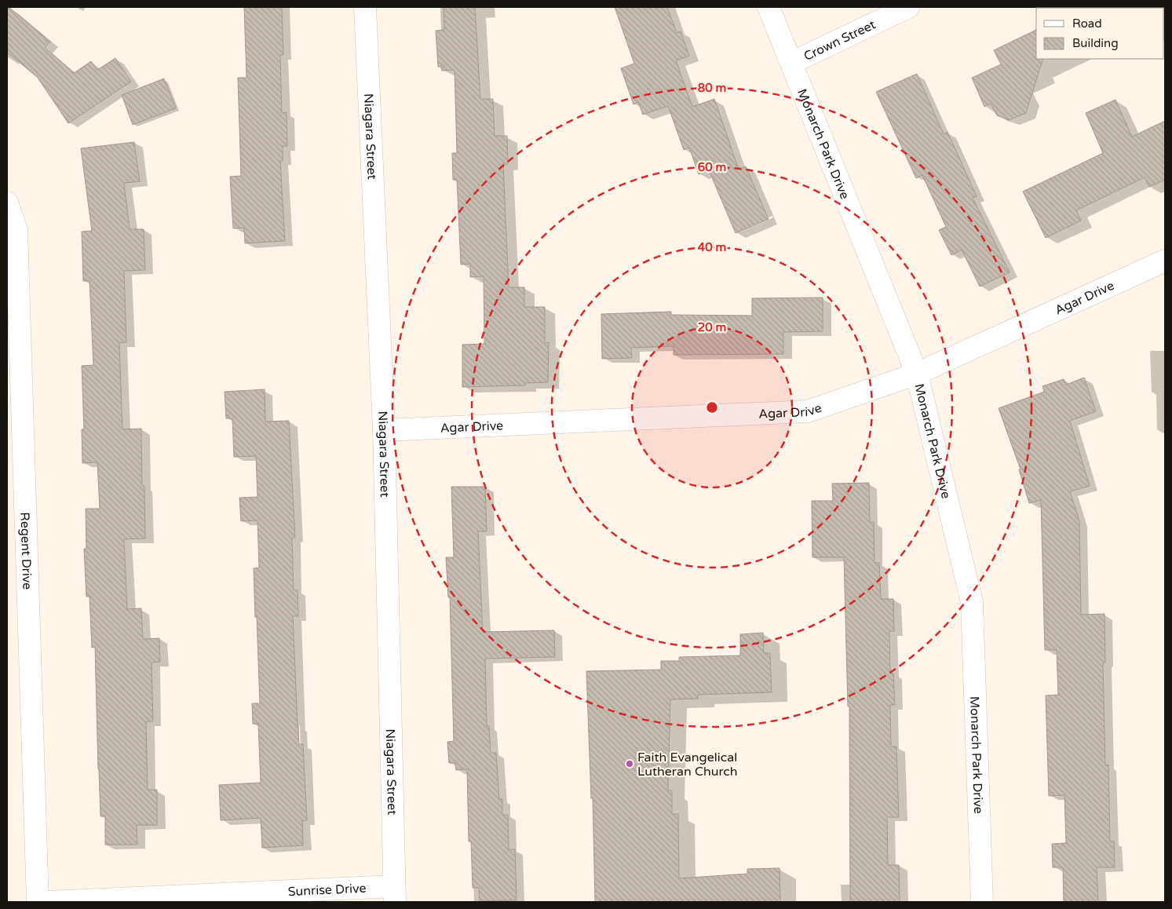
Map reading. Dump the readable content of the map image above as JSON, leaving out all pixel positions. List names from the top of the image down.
{
  "streets": {
    "street": [
      "Crown Street",
      "Niagara Street",
      "Monarch Park Drive",
      "Agar Drive",
      "Regent Drive",
      "Sunrise Drive"
    ]
  },
  "crossings": [
    ["Crown Street", "Monarch Park Drive"],
    ["Niagara Street", "Agar Drive"],
    ["Niagara Street", "Sunrise Drive"],
    ["Monarch Park Drive", "Agar Drive"]
  ],
  "places": ["Faith Evangelical Lutheran Church"],
  "legend": ["Road", "Building"],
  "rings": [
    "80 m",
    "60 m",
    "40 m",
    "20 m"
  ]
}
